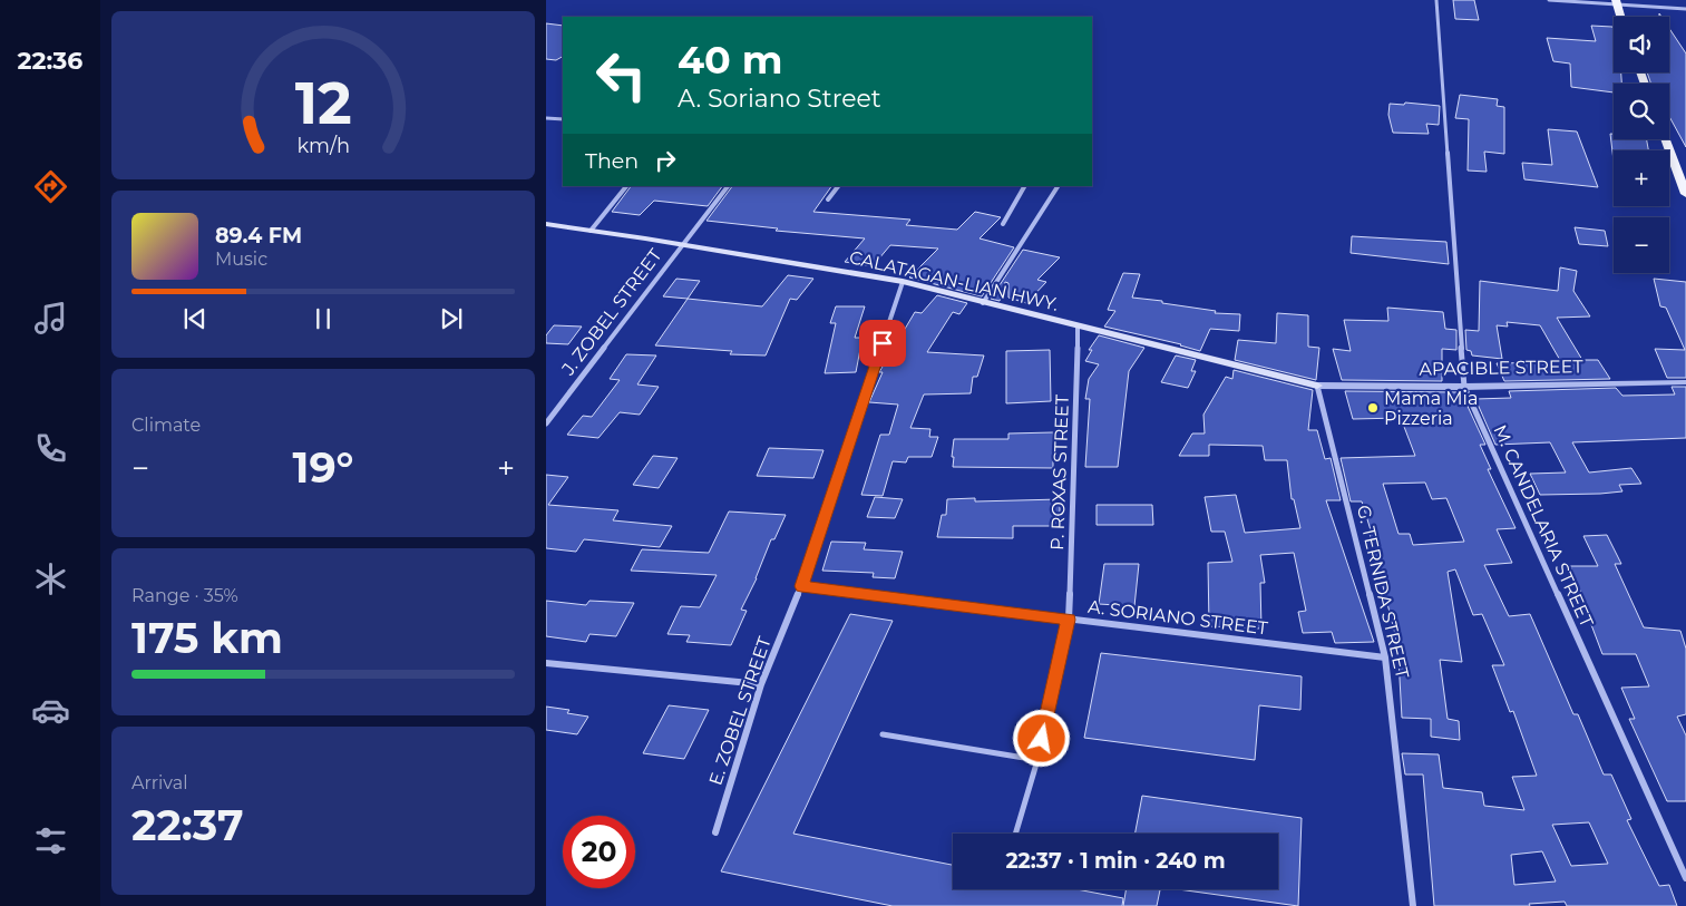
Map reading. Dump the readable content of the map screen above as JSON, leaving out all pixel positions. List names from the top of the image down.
{
  "streets": {
    "main road": ["CALATAGAN-LIAN HWY."],
    "street": [
      "J. ZOBEL STREET",
      "APACIBLE STREET",
      "P. ROXAS STREET",
      "M. CANDELARIA STREET",
      "G. TERNIDA STREET",
      "A. SORIANO STREET",
      "E. ZOBEL STREET"
    ]
  },
  "crossings": [
    ["CALATAGAN-LIAN HWY.", "J. ZOBEL STREET"],
    ["CALATAGAN-LIAN HWY.", "APACIBLE STREET"],
    ["CALATAGAN-LIAN HWY.", "P. ROXAS STREET"],
    ["CALATAGAN-LIAN HWY.", "G. TERNIDA STREET"],
    ["CALATAGAN-LIAN HWY.", "E. ZOBEL STREET"],
    ["APACIBLE STREET", "M. CANDELARIA STREET"],
    ["APACIBLE STREET", "G. TERNIDA STREET"],
    ["P. ROXAS STREET", "A. SORIANO STREET"],
    ["G. TERNIDA STREET", "A. SORIANO STREET"],
    ["A. SORIANO STREET", "E. ZOBEL STREET"]
  ],
  "places": ["Mama Mia Pizzeria"],
  "page": {
    "tabs": "22:36",
    "map_buttons": ["+", "−"],
    "turn": ["40 m", "A. Soriano Street"],
    "then": "Then",
    "song": ["89.4 FM", "Music"],
    "tile": [
      "Climate",
      ["Range · 35%", "175 km"],
      ["Arrival", "22:37"]
    ],
    "heat": ["−", "19°", "+"],
    "limit": "20",
    "trip": "22:37 · 1 min · 240 m",
    "gauge": ["12", "km/h"]
  }
}
